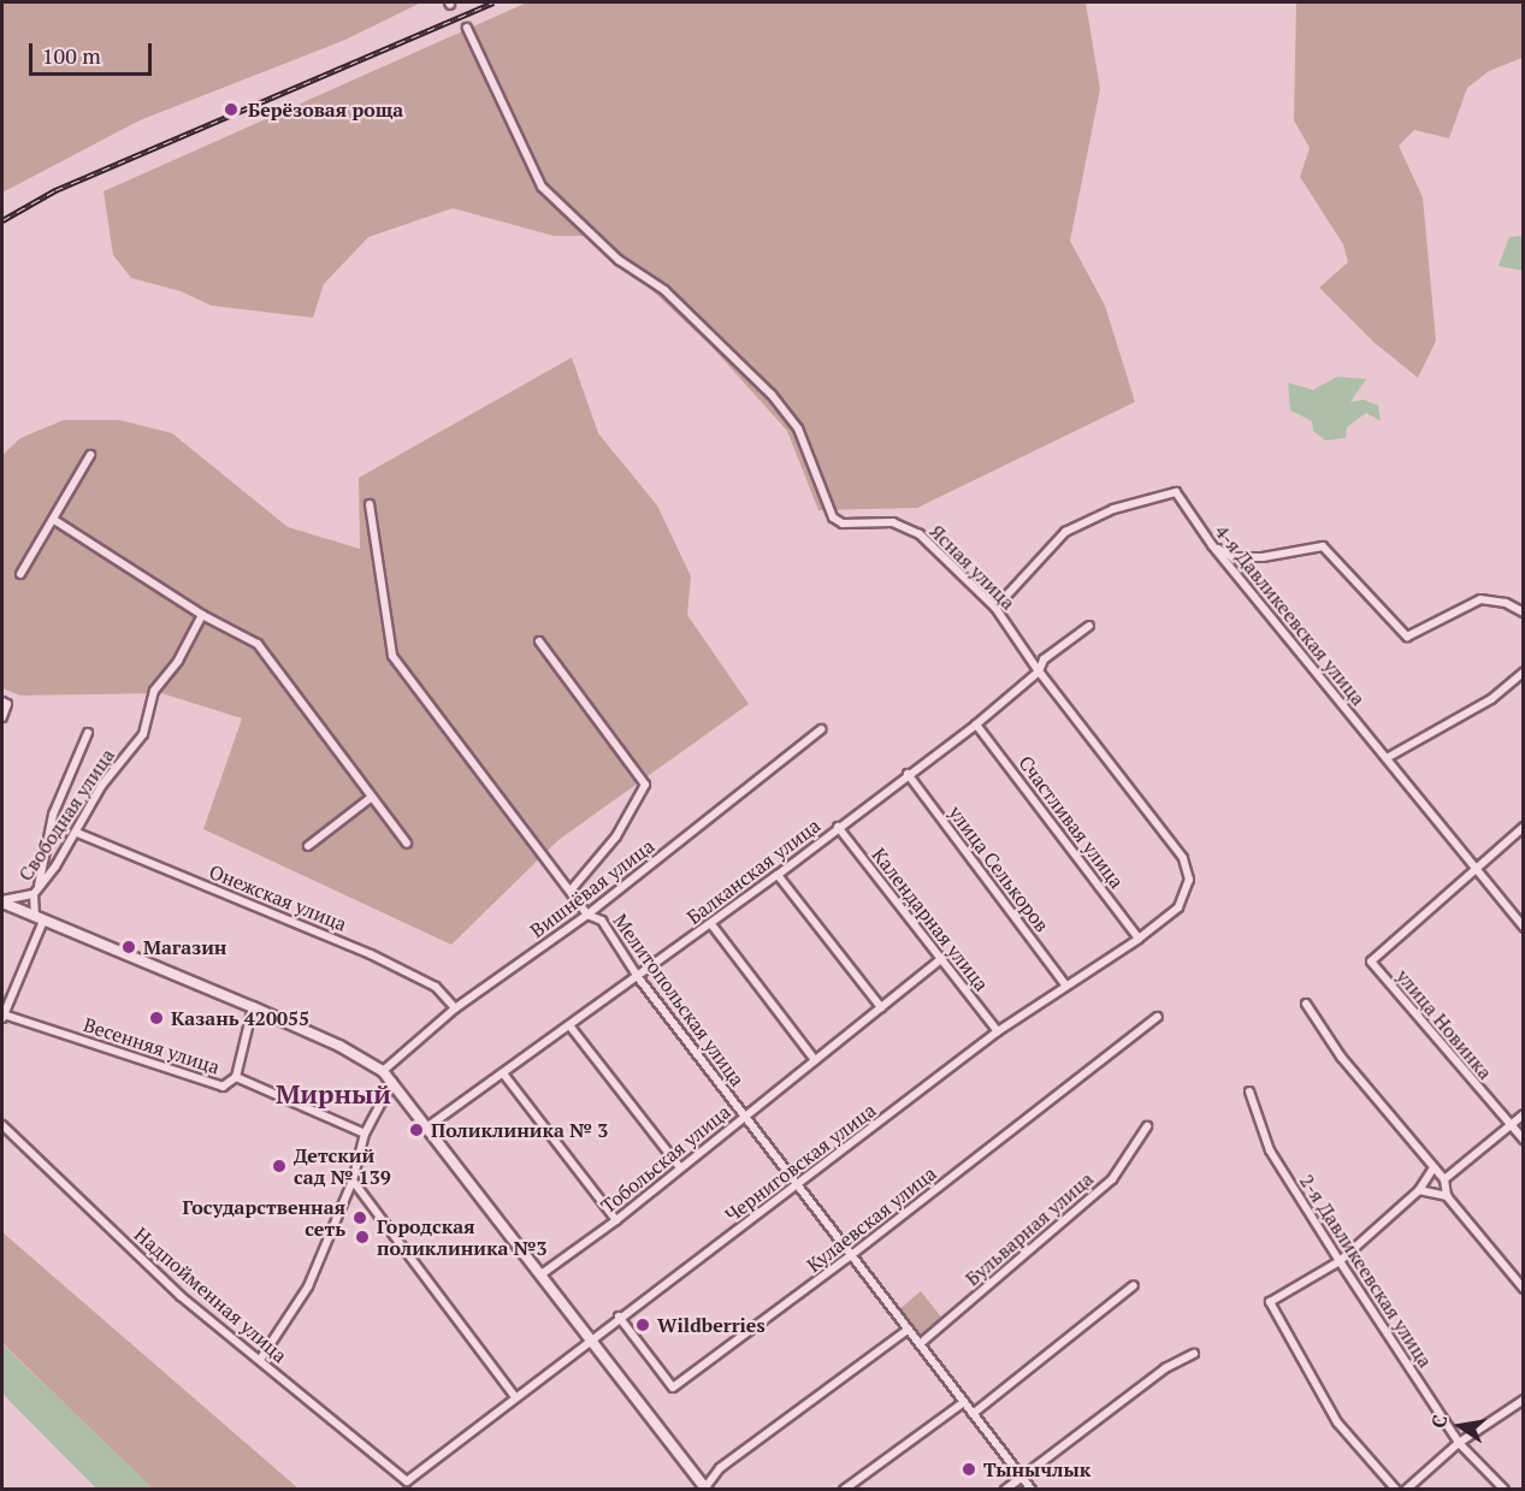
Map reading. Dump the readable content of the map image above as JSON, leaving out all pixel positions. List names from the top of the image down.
{
  "streets": {
    "street": [
      "Ясная улица",
      "4-я Давликеевская улица",
      "Свободная улица",
      "Счастливая улица",
      "улица Селькоров",
      "Балканская улица",
      "Вишнёвая улица",
      "Онежская улица",
      "Календарная улица",
      "Мелитопольская улица",
      "улица Новинка",
      "Весенняя улица",
      "Тобольская улица",
      "Черниговская улица",
      "Кулаевская улица",
      "Бульварная улица",
      "2-я Давликеевская улица",
      "Надпойменная улица"
    ]
  },
  "crossings": [
    ["Ясная улица", "4-я Давликеевская улица"],
    ["Ясная улица", "Балканская улица"],
    ["Ясная улица", "Черниговская улица"],
    ["4-я Давликеевская улица", "улица Новинка"],
    ["Свободная улица", "Онежская улица"],
    ["Счастливая улица", "Балканская улица"],
    ["Счастливая улица", "Черниговская улица"],
    ["улица Селькоров", "Балканская улица"],
    ["улица Селькоров", "Черниговская улица"],
    ["Балканская улица", "Календарная улица"],
    ["Балканская улица", "Мелитопольская улица"],
    ["Вишнёвая улица", "Онежская улица"],
    ["Вишнёвая улица", "Мелитопольская улица"],
    ["Календарная улица", "Тобольская улица"],
    ["Календарная улица", "Черниговская улица"],
    ["Мелитопольская улица", "Тобольская улица"],
    ["Мелитопольская улица", "Черниговская улица"],
    ["Мелитопольская улица", "Кулаевская улица"],
    ["Мелитопольская улица", "Бульварная улица"],
    ["Черниговская улица", "Кулаевская улица"],
    ["Черниговская улица", "Надпойменная улица"]
  ],
  "districts": ["Мирный"],
  "places": [
    "Берёзовая роща",
    "Магазин",
    "Казань 420055",
    "Поликлиника № 3",
    "Детский сад № 139",
    "Государственная сеть",
    "Городская поликлиника №3",
    "Wildberries",
    "Тынычлык"
  ],
  "scale_bar": "100 m",
  "north": "left"
}
